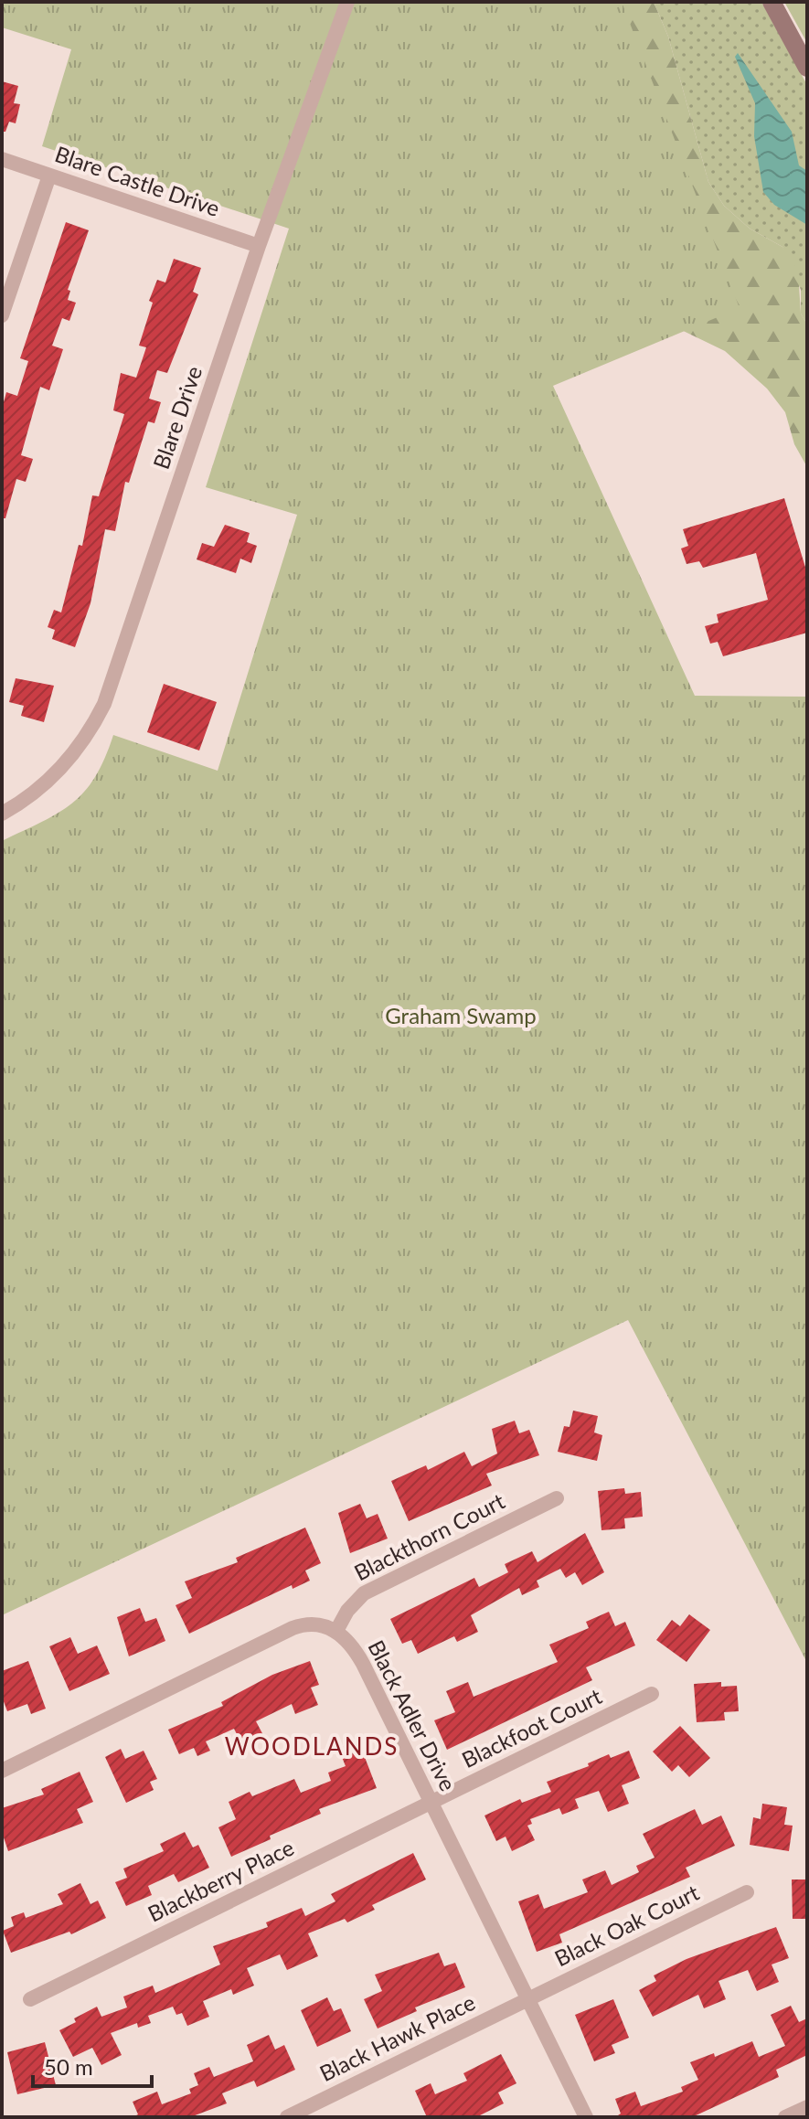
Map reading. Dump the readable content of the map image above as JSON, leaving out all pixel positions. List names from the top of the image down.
{
  "streets": {
    "street": [
      "Blare Castle Drive",
      "Blare Drive",
      "Blackthorn Court",
      "Black Adler Drive",
      "Blackfoot Court",
      "Blackberry Place",
      "Black Oak Court",
      "Black Hawk Place"
    ]
  },
  "crossings": [
    ["Blare Castle Drive", "Blare Drive"],
    ["Blackthorn Court", "Black Adler Drive"],
    ["Black Adler Drive", "Blackfoot Court"],
    ["Black Adler Drive", "Blackberry Place"],
    ["Black Adler Drive", "Black Oak Court"],
    ["Black Adler Drive", "Black Hawk Place"],
    ["Blackfoot Court", "Blackberry Place"],
    ["Black Oak Court", "Black Hawk Place"]
  ],
  "districts": ["WOODLANDS"],
  "parks": ["Graham Swamp"],
  "scale_bar": "50 m"
}
